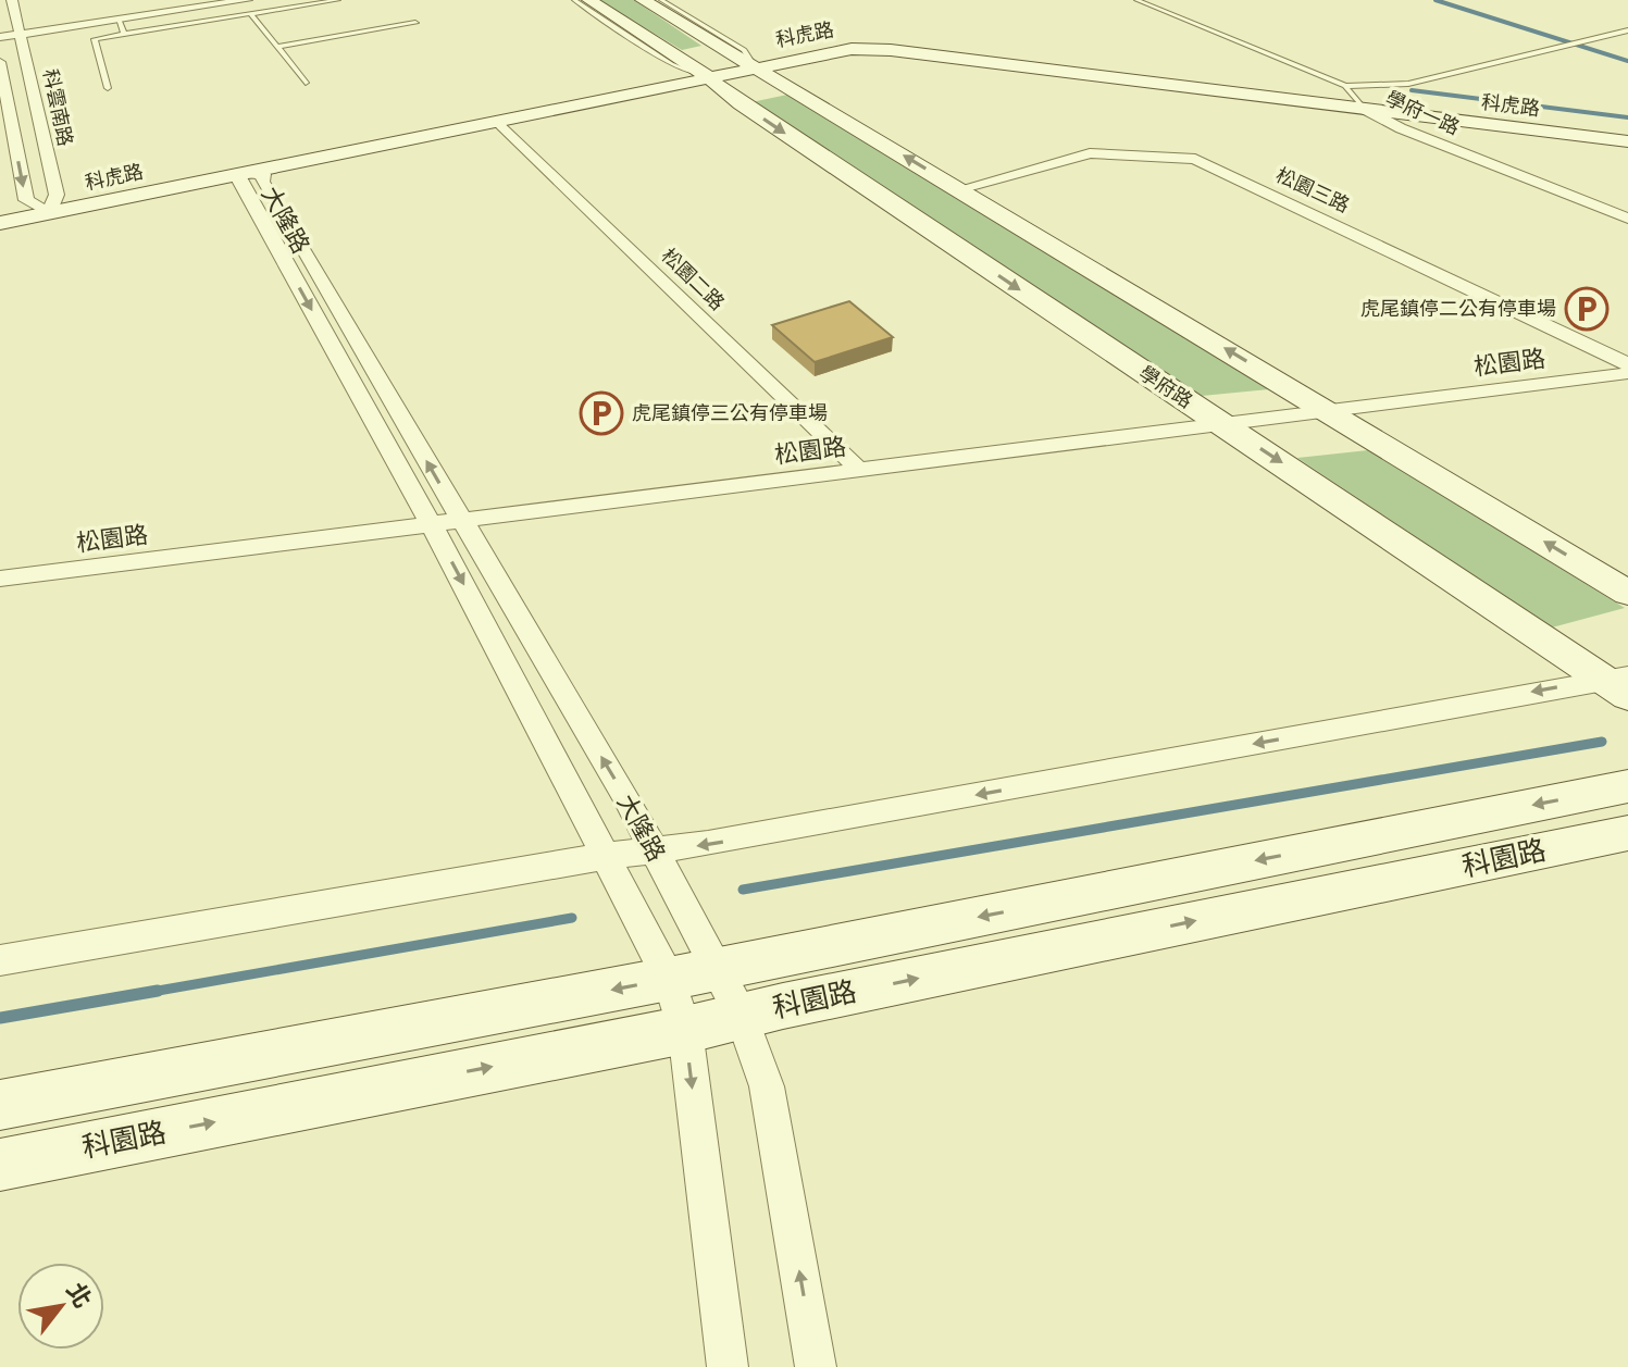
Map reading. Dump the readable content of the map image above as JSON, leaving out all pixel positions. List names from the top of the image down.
{
  "streets": {
    "street": [
      "科虎路",
      "科雲南路",
      "學府一路",
      "松園三路",
      "大隆路",
      "松園二路",
      "松園路",
      "學府路",
      "科園路"
    ]
  },
  "crossings": [
    ["科虎路", "科雲南路"],
    ["科虎路", "學府一路"],
    ["科虎路", "大隆路"],
    ["科虎路", "松園二路"],
    ["科虎路", "學府路"],
    ["大隆路", "松園路"],
    ["大隆路", "科園路"],
    ["松園二路", "松園路"],
    ["松園路", "學府路"]
  ],
  "places": {
    "parking": ["虎尾鎮停二公有停車場", "虎尾鎮停三公有停車場"]
  },
  "north": "top right"
}
